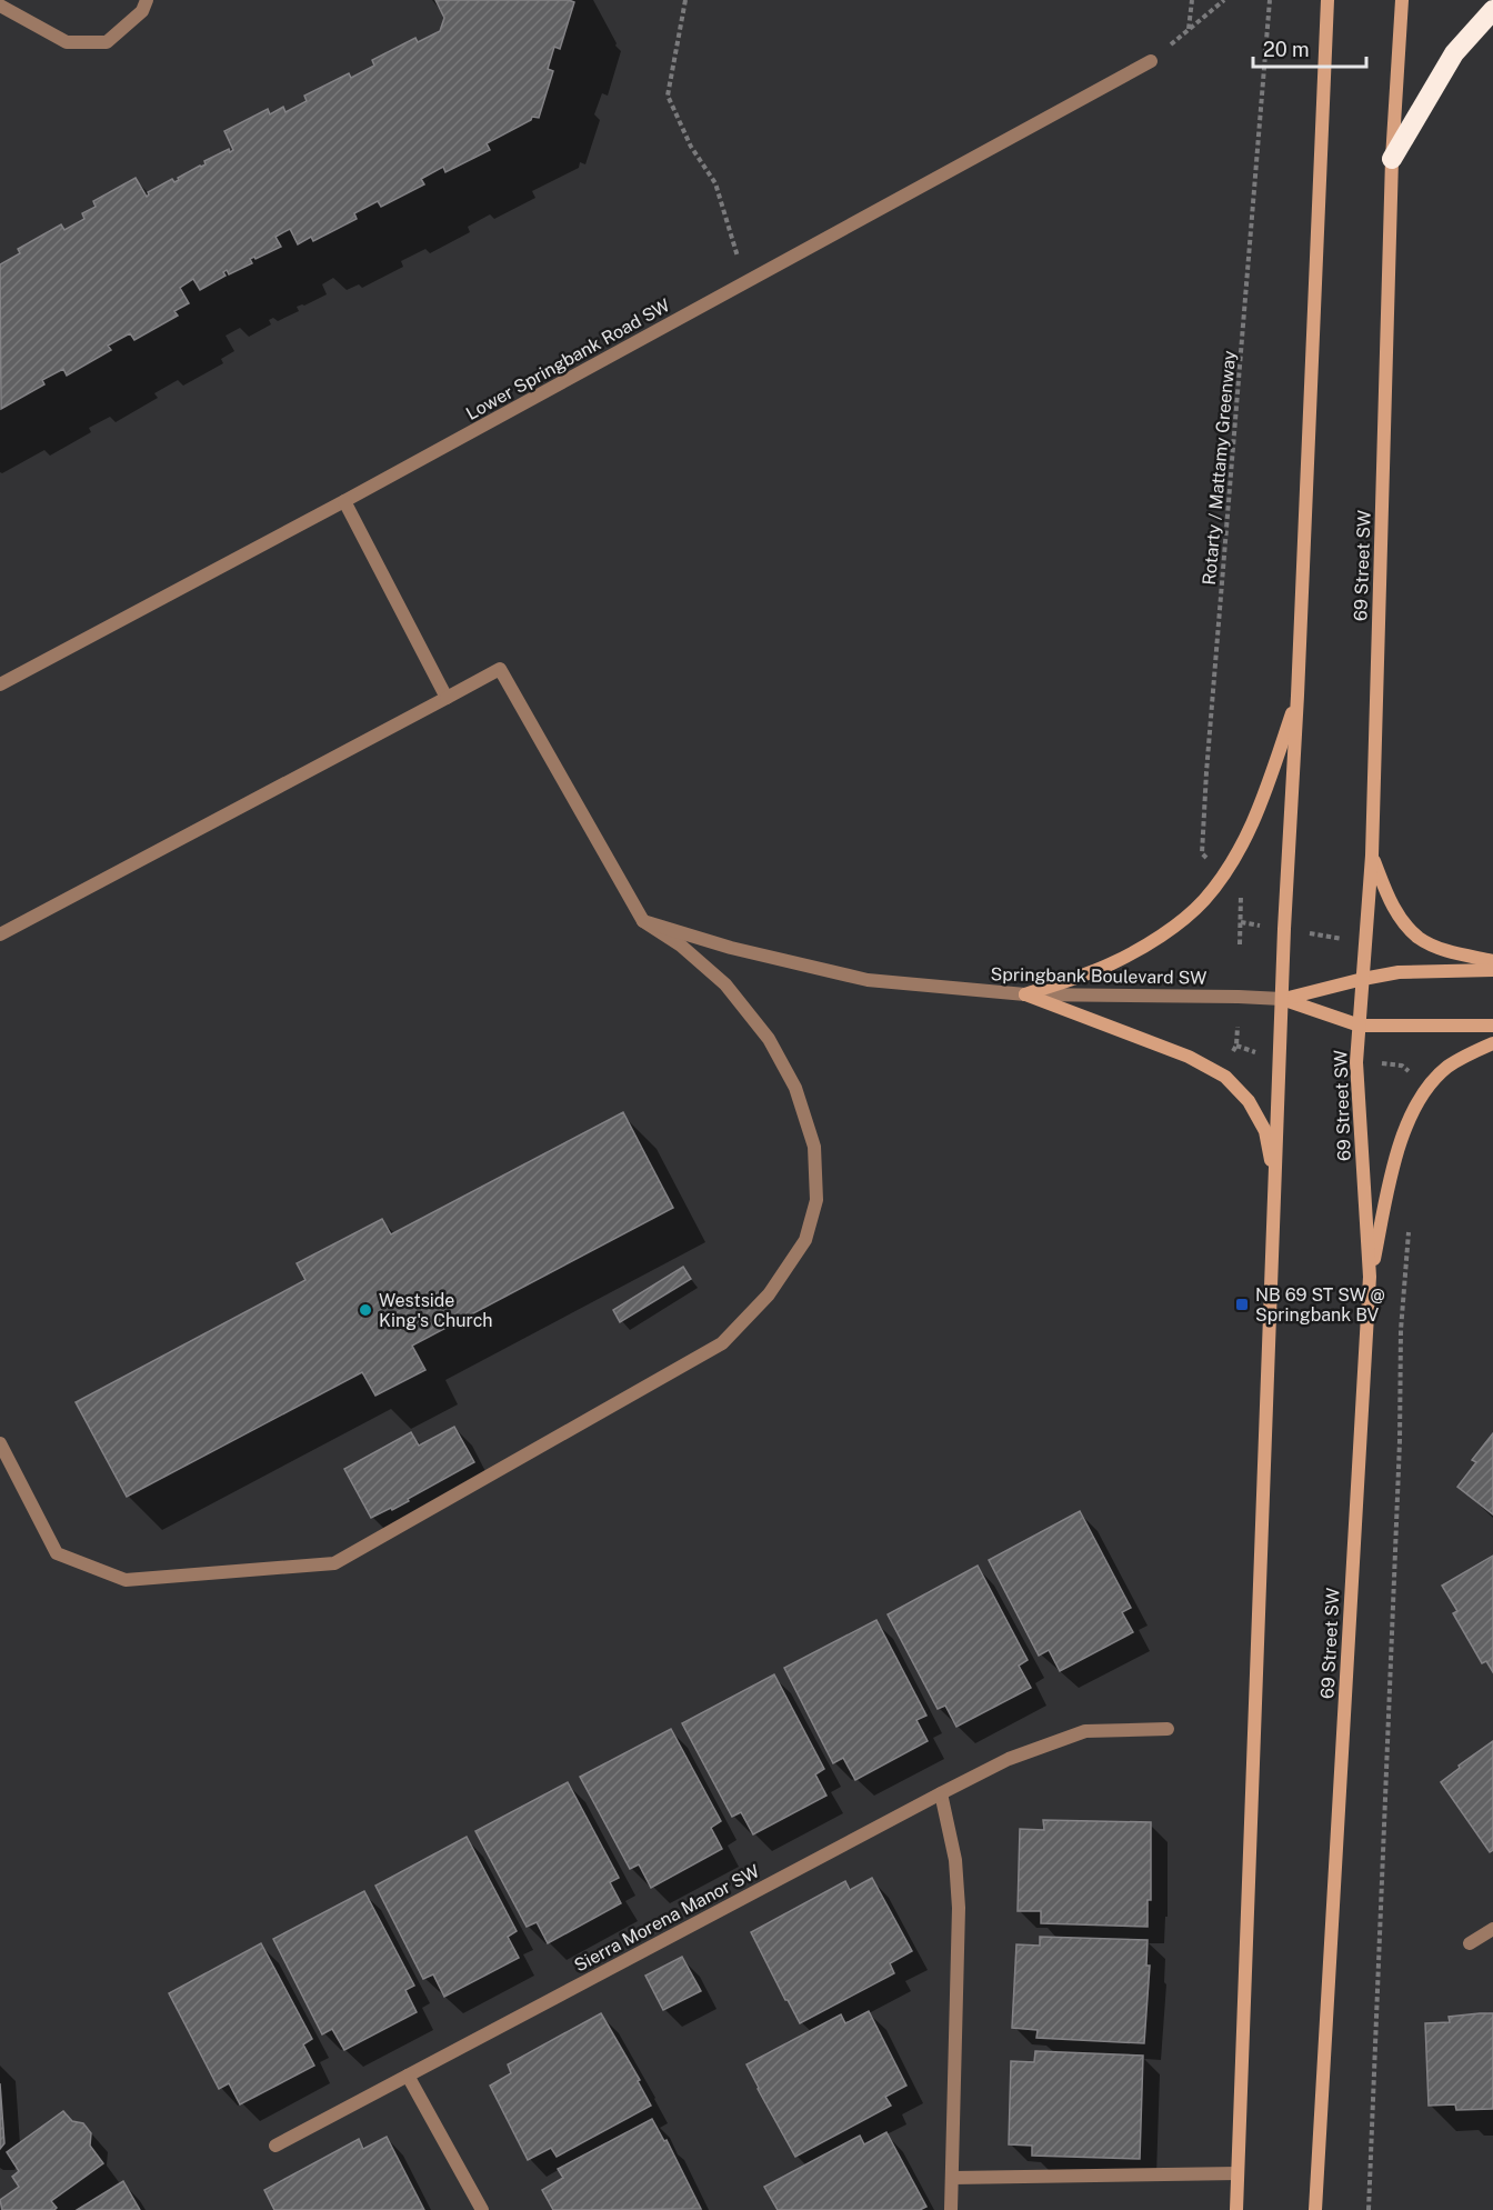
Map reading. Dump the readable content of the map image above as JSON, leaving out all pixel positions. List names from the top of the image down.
{
  "streets": {
    "main road": ["69 Street SW", "Springbank Boulevard SW"],
    "street": ["Lower Springbank Road SW", "Sierra Morena Manor SW"],
    "path": ["Rotarty / Mattamy Greenway"]
  },
  "crossings": [
    ["69 Street SW", "Springbank Boulevard SW"]
  ],
  "places": {
    "transit": ["NB 69 ST SW @ Springbank BV"],
    "other": ["Westside King's Church"]
  },
  "scale_bar": "20 m"
}
